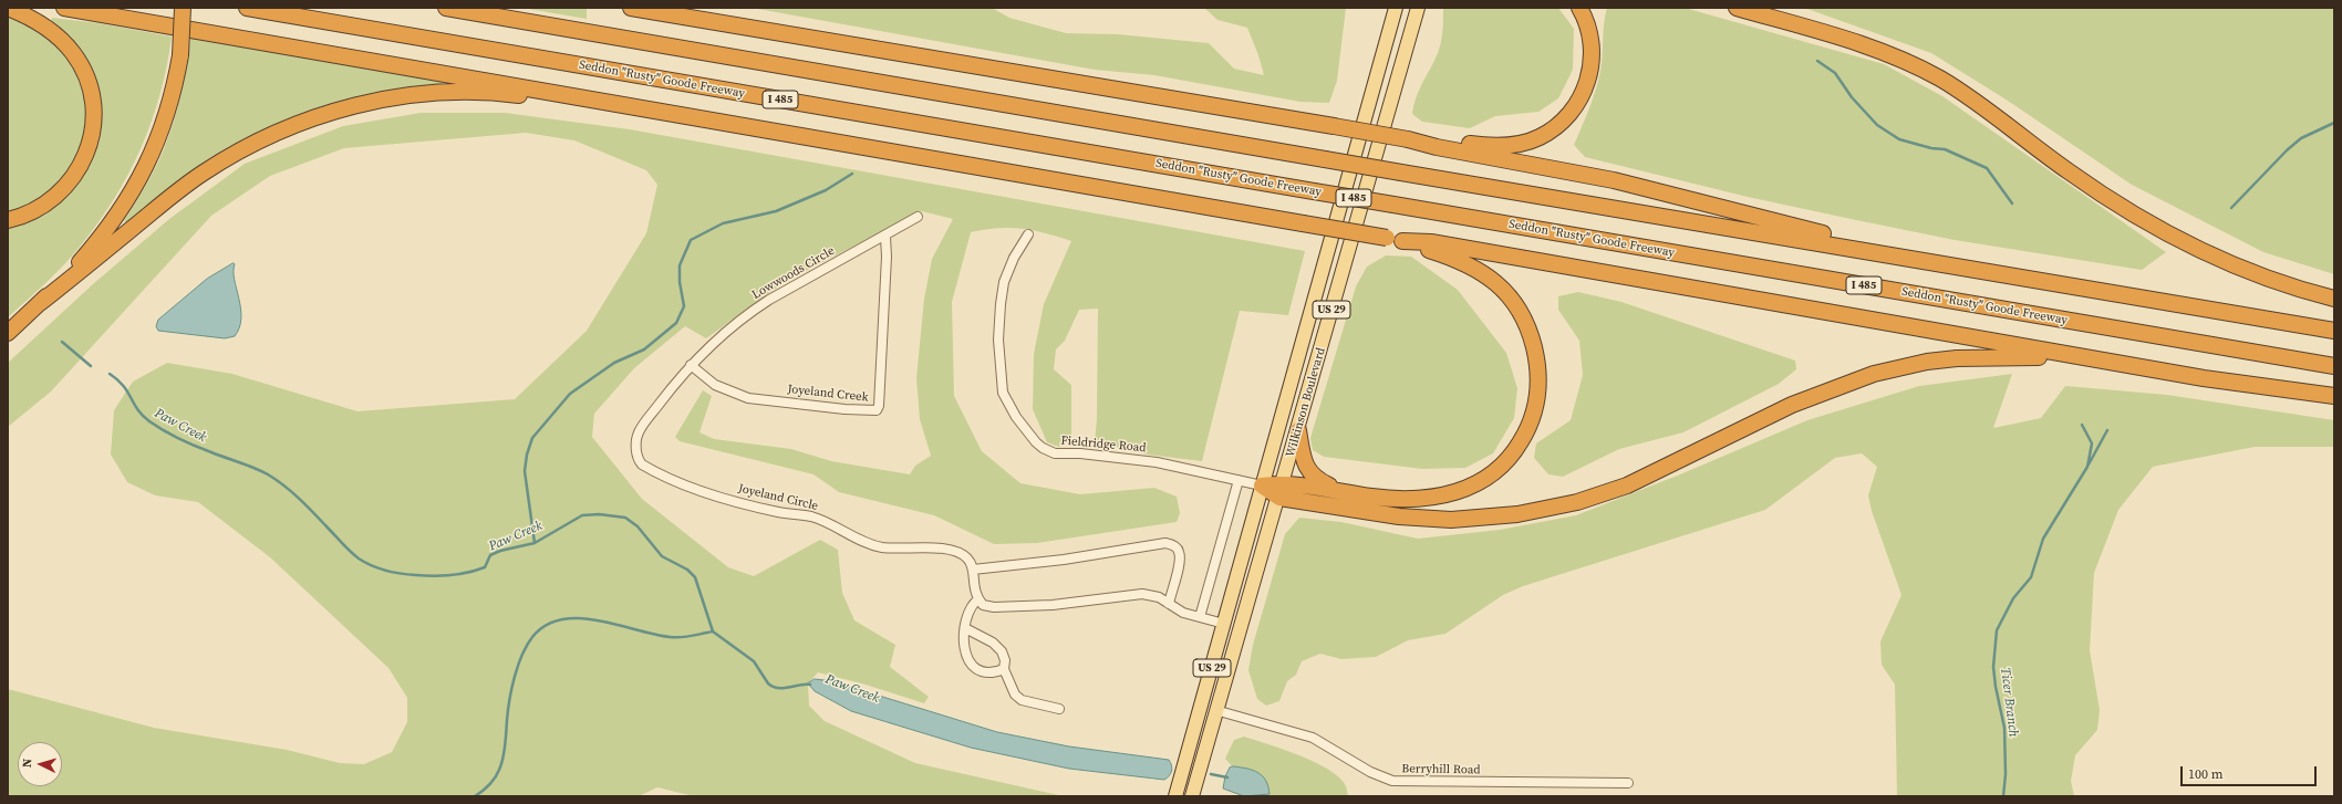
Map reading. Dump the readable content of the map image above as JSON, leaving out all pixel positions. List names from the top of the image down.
{
  "streets": {
    "highway": ["Seddon \"Rusty\" Goode Freeway", "I 485"],
    "main road": ["US 29", "Wilkinson Boulevard"],
    "street": [
      "Lowwoods Circle",
      "Joyeland Creek",
      "Fieldridge Road",
      "Joyeland Circle",
      "Berryhill Road"
    ]
  },
  "crossings": [
    ["Lowwoods Circle", "Joyeland Creek"],
    ["Lowwoods Circle", "Joyeland Circle"],
    ["Joyeland Creek", "Joyeland Circle"],
    ["Wilkinson Boulevard", "Fieldridge Road"],
    ["Wilkinson Boulevard", "Berryhill Road"]
  ],
  "water": ["Paw Creek", "Ticer Branch"],
  "scale_bar": "100 m",
  "north": "left"
}
